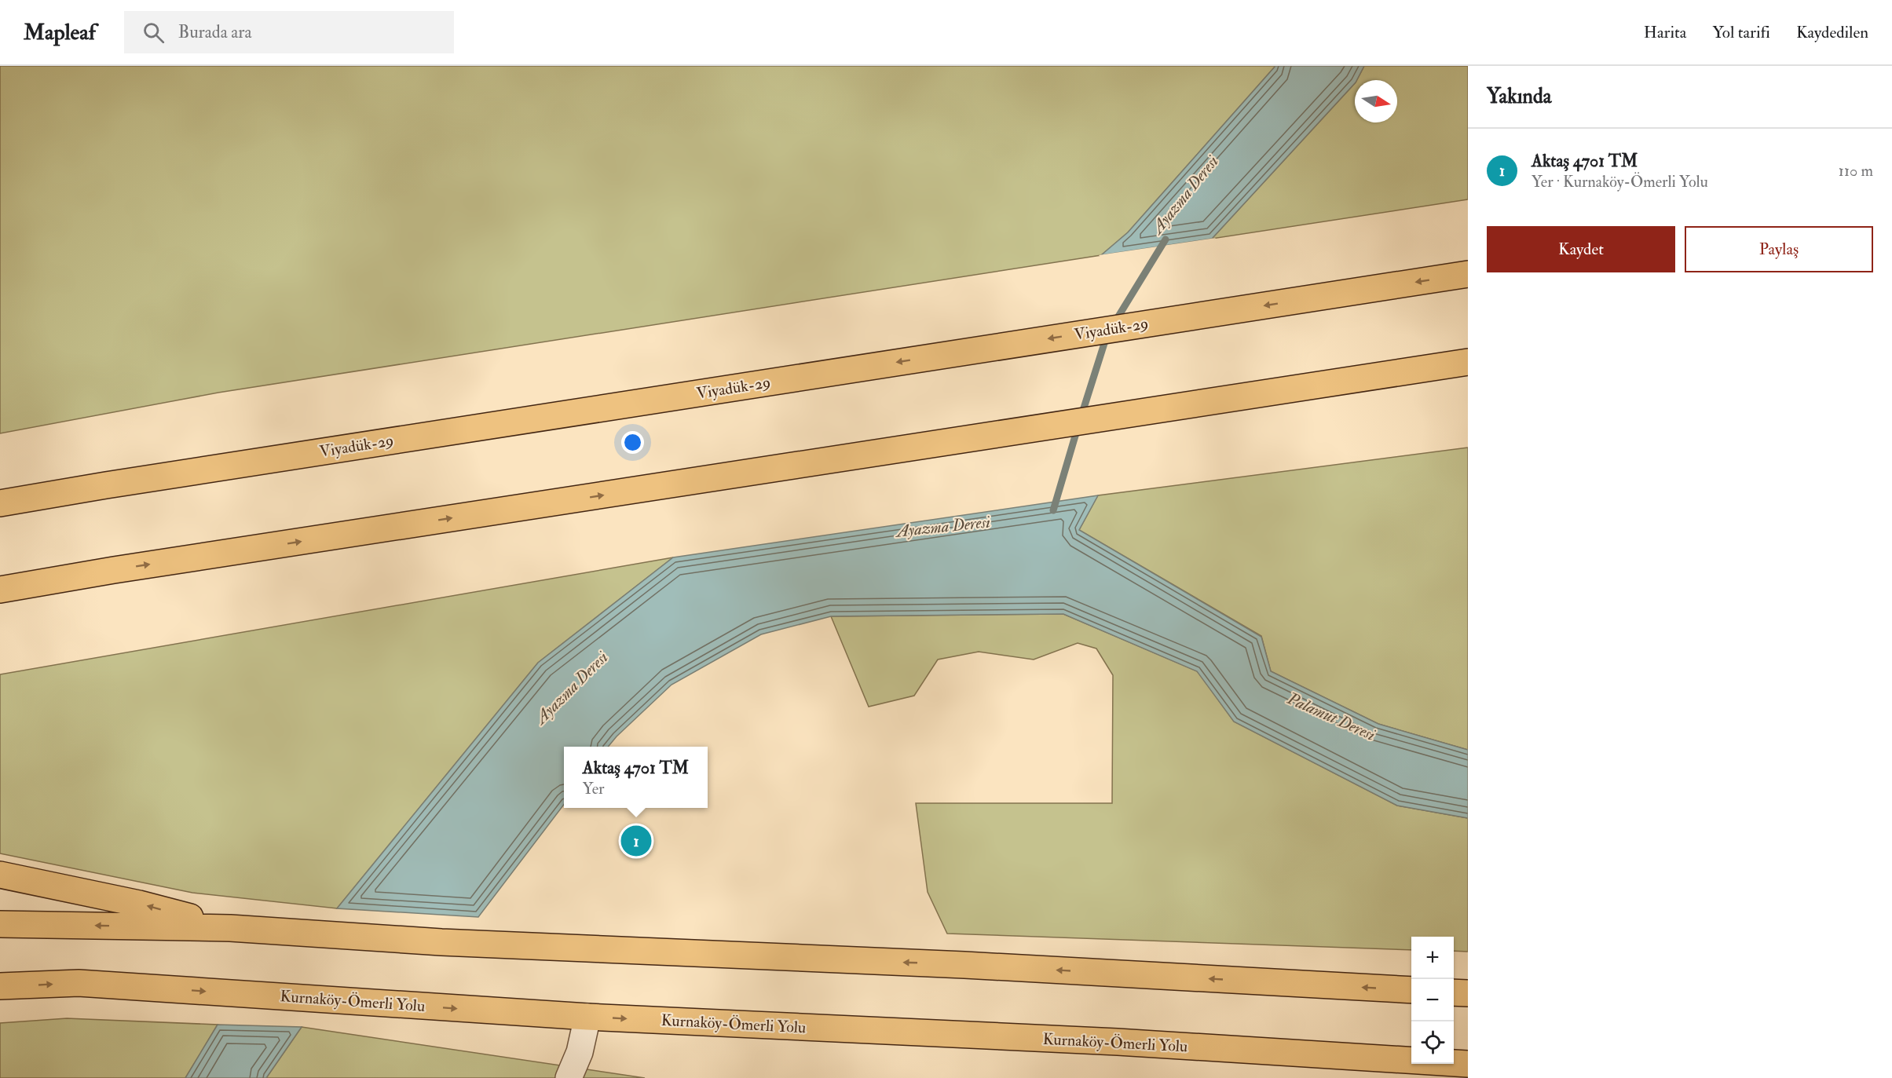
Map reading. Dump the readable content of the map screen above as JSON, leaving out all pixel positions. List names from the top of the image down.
{
  "streets": {
    "highway": ["Viyadük-29", "Kurnaköy-Ömerli Yolu"]
  },
  "water": ["Ayazma Deresi", "Palamut Deresi"],
  "north": "right",
  "page": {
    "header": "Mapleaf",
    "search": "Burada ara",
    "nav": ["Harita", "Yol tarifi", "Kaydedilen"],
    "heading": "Yakında",
    "list": [
      {
        "mark": "1",
        "name": "Aktaş 4701 TM",
        "note": "Yer · Kurnaköy-Ömerli Yolu",
        "value": "110 m"
      }
    ],
    "buttons": ["Kaydet", "Paylaş"],
    "popup": ["Aktaş 4701 TM", "Yer"],
    "pins": "1",
    "map_buttons": ["+", "−"]
  }
}
